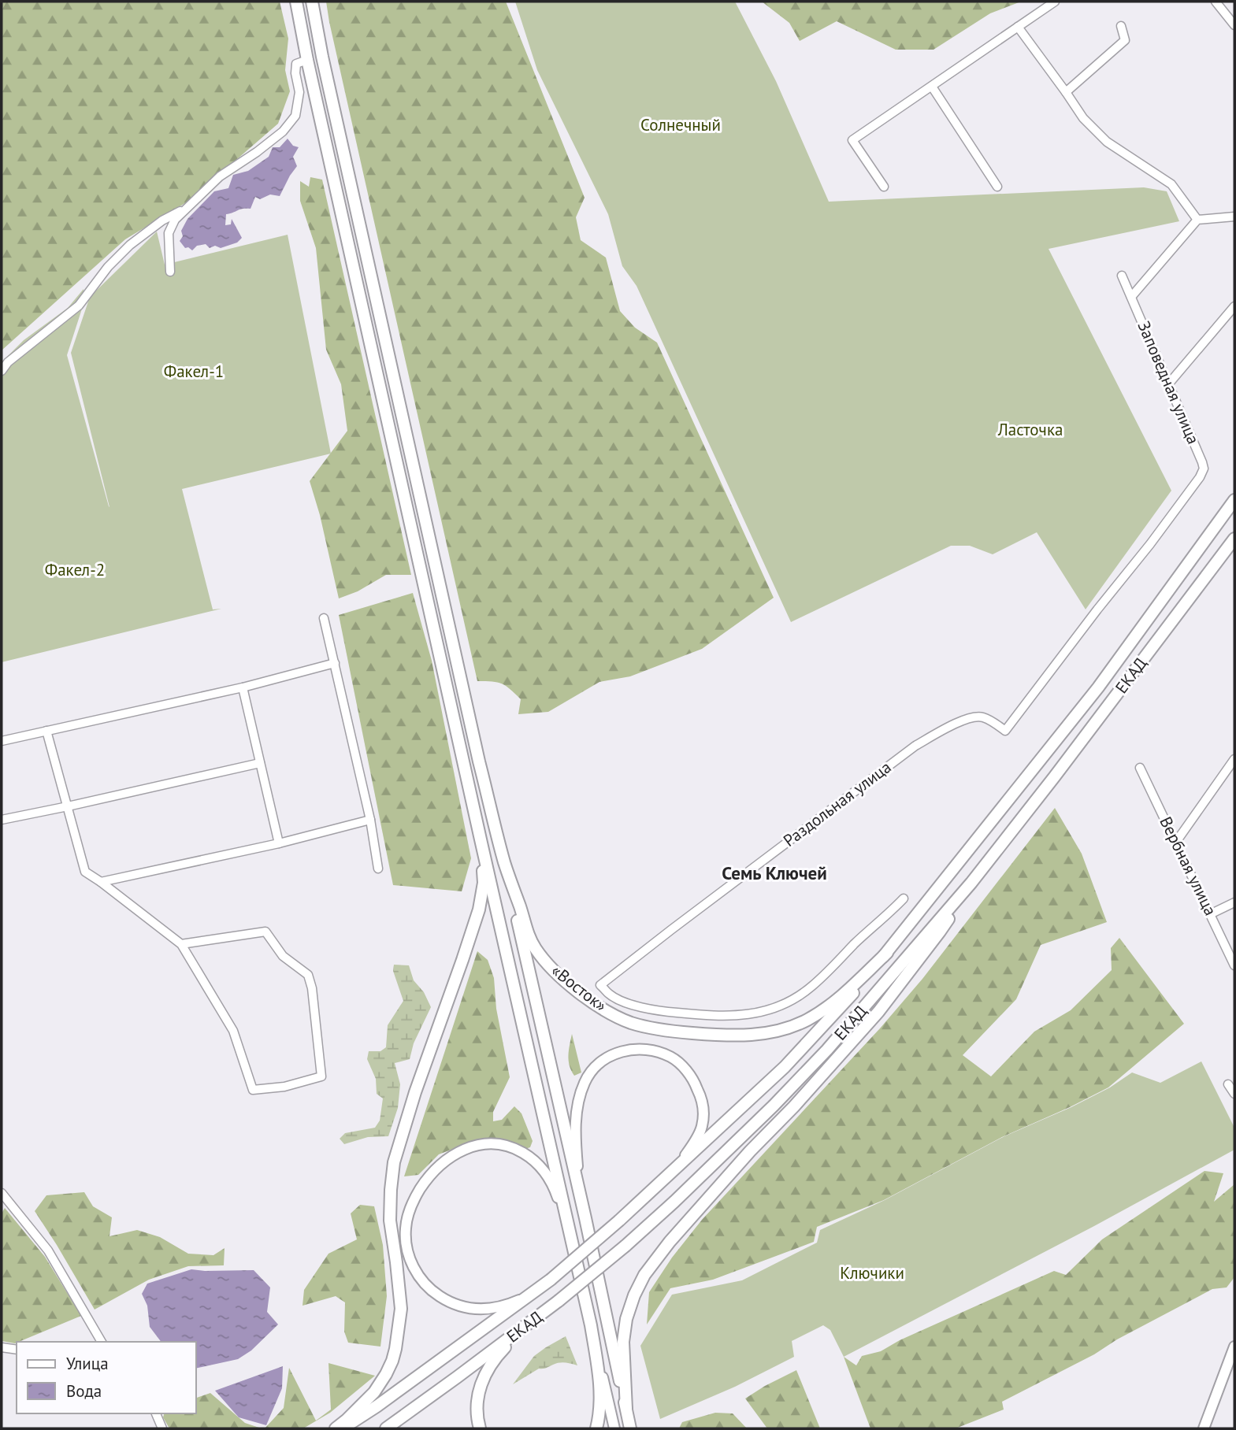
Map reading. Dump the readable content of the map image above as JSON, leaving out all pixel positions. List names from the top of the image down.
{
  "streets": {
    "highway": ["ЕКАД", "«Восток»"],
    "street": ["Заповедная улица", "Раздольная улица", "Вербная улица"]
  },
  "crossings": [
    ["Заповедная улица", "Раздольная улица"],
    ["ЕКАД", "«Восток»"]
  ],
  "districts": ["Семь Ключей"],
  "parks": [
    "Солнечный",
    "Факел-1",
    "Ласточка",
    "Факел-2",
    "Ключики"
  ],
  "legend": ["Улица", "Вода"]
}
